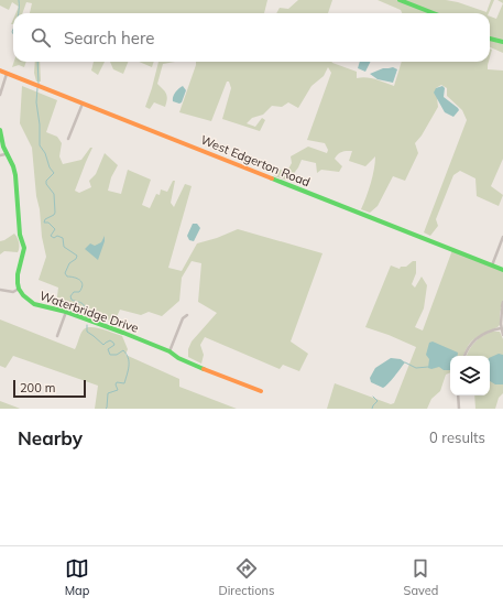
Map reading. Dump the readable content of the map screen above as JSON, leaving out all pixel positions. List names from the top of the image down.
{
  "streets": {
    "street": ["West Edgerton Road", "Waterbridge Drive"]
  },
  "scale_bar": "200 m",
  "page": {
    "search": "Search here",
    "scale": "200 m",
    "heading": ["Nearby", "0 results"],
    "nav": ["Map", "Directions", "Saved"]
  }
}
